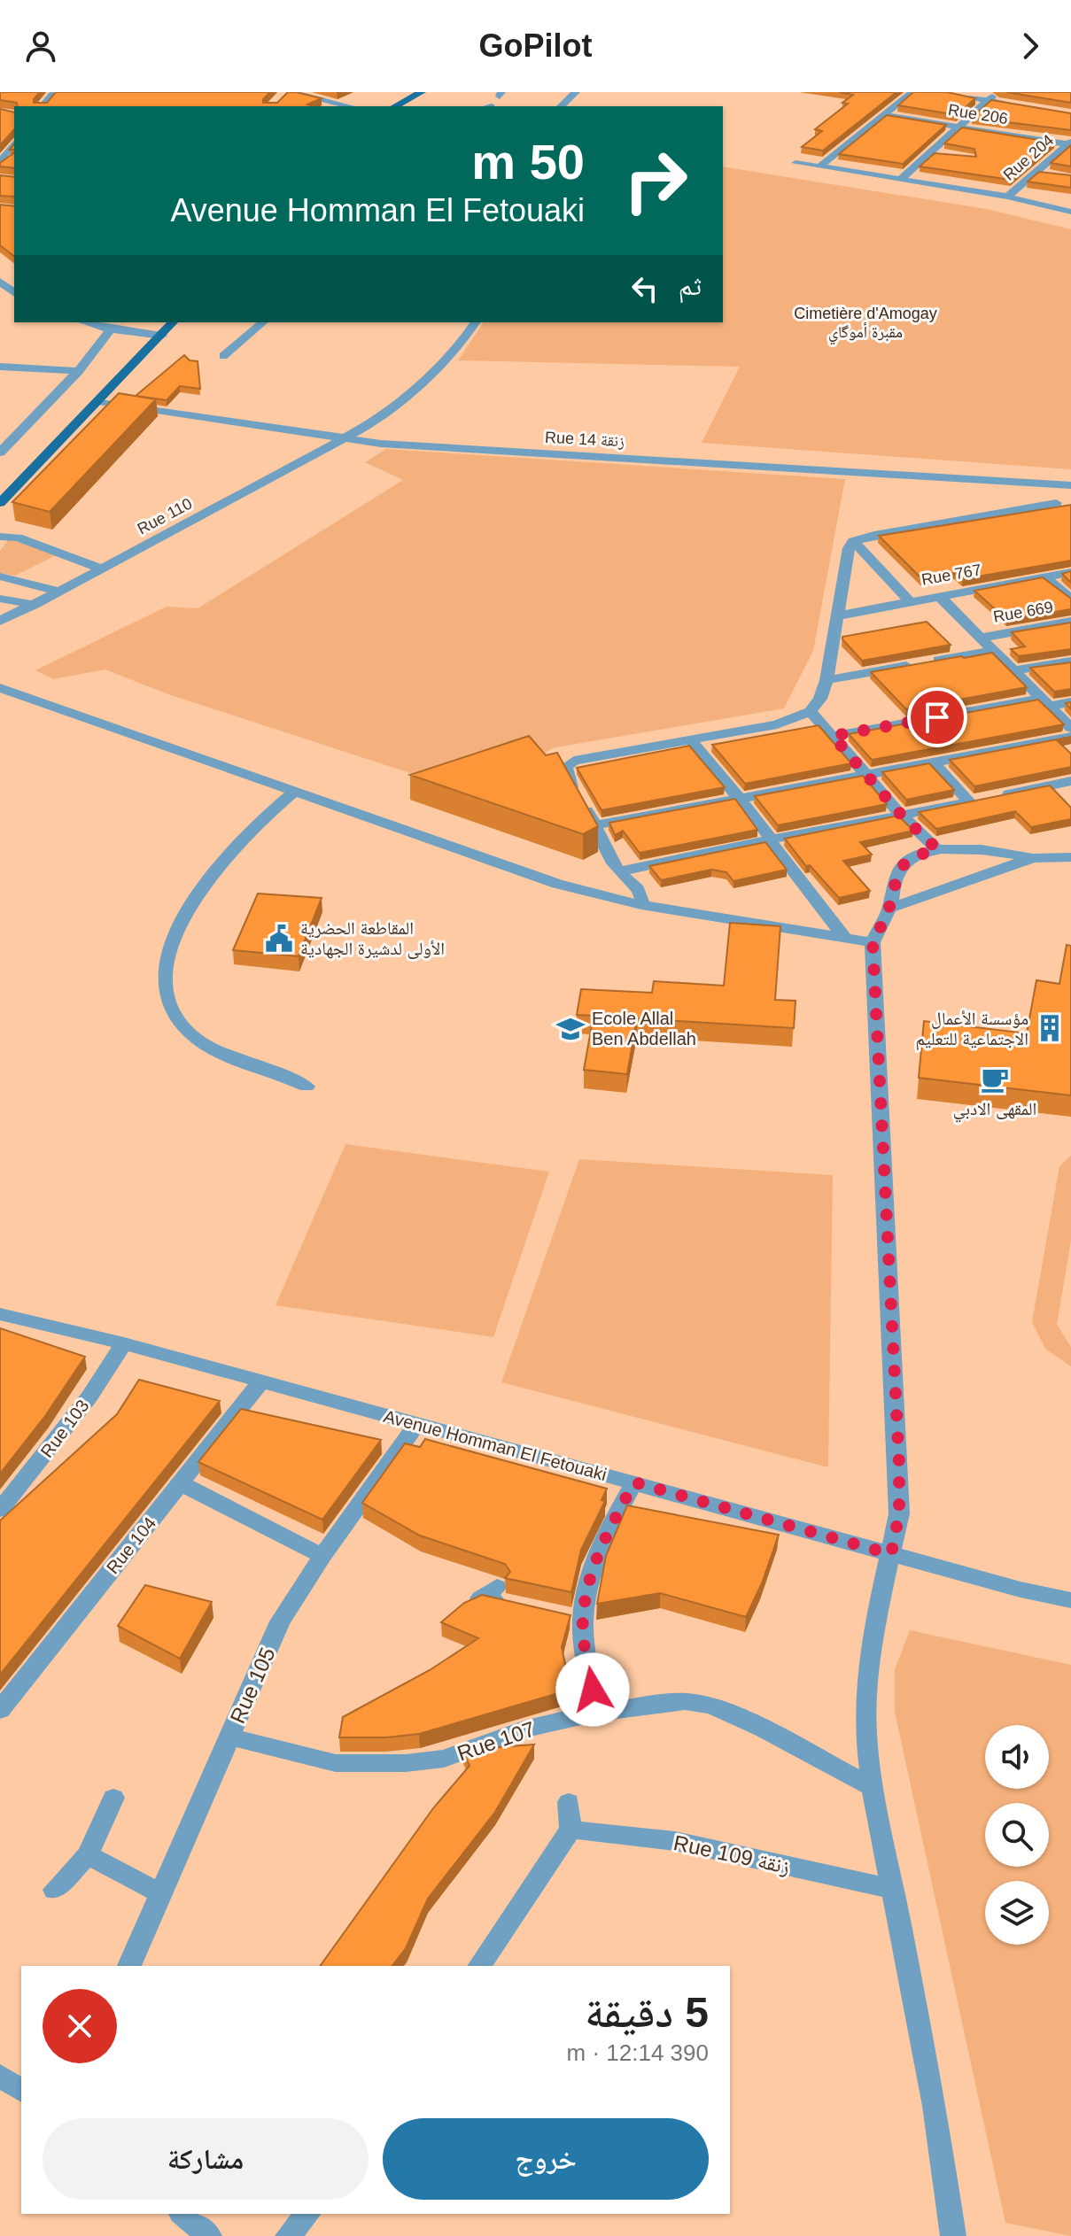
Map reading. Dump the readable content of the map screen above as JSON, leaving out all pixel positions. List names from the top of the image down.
{
  "streets": {
    "street": [
      "Rue 206",
      "Rue 204",
      "Rue 14 زنقة",
      "Rue 110",
      "Rue 767",
      "Rue 669",
      "Rue 103",
      "Avenue Homman El Fetouaki",
      "Rue 104",
      "Rue 105",
      "Rue 107",
      "Rue 109 زنقة"
    ]
  },
  "crossings": [
    ["Rue 206", "Rue 204"],
    ["Rue 14 زنقة", "Rue 110"],
    ["Rue 103", "Avenue Homman El Fetouaki"],
    ["Avenue Homman El Fetouaki", "Rue 104"],
    ["Avenue Homman El Fetouaki", "Rue 105"],
    ["Rue 105", "Rue 107"]
  ],
  "parks": ["Cimetière d'Amogay مقبرة أموگاي"],
  "places": {
    "public building": ["المقاطعة الحضرية الأولى لدشيرة الجهادية"],
    "building": ["مؤسسة الأعمال الاجتماعية للتعليم"],
    "school or university": ["Ecole Allal Ben Abdellah"],
    "cafe": ["المقهى الادبي"]
  },
  "page": {
    "header": "GoPilot",
    "turn": ["50 m", "Avenue Homman El Fetouaki"],
    "then": "ثم",
    "heading": ["5 دقيقة", "390 m · 12:14"],
    "buttons": ["خروج", "مشاركة"]
  }
}
